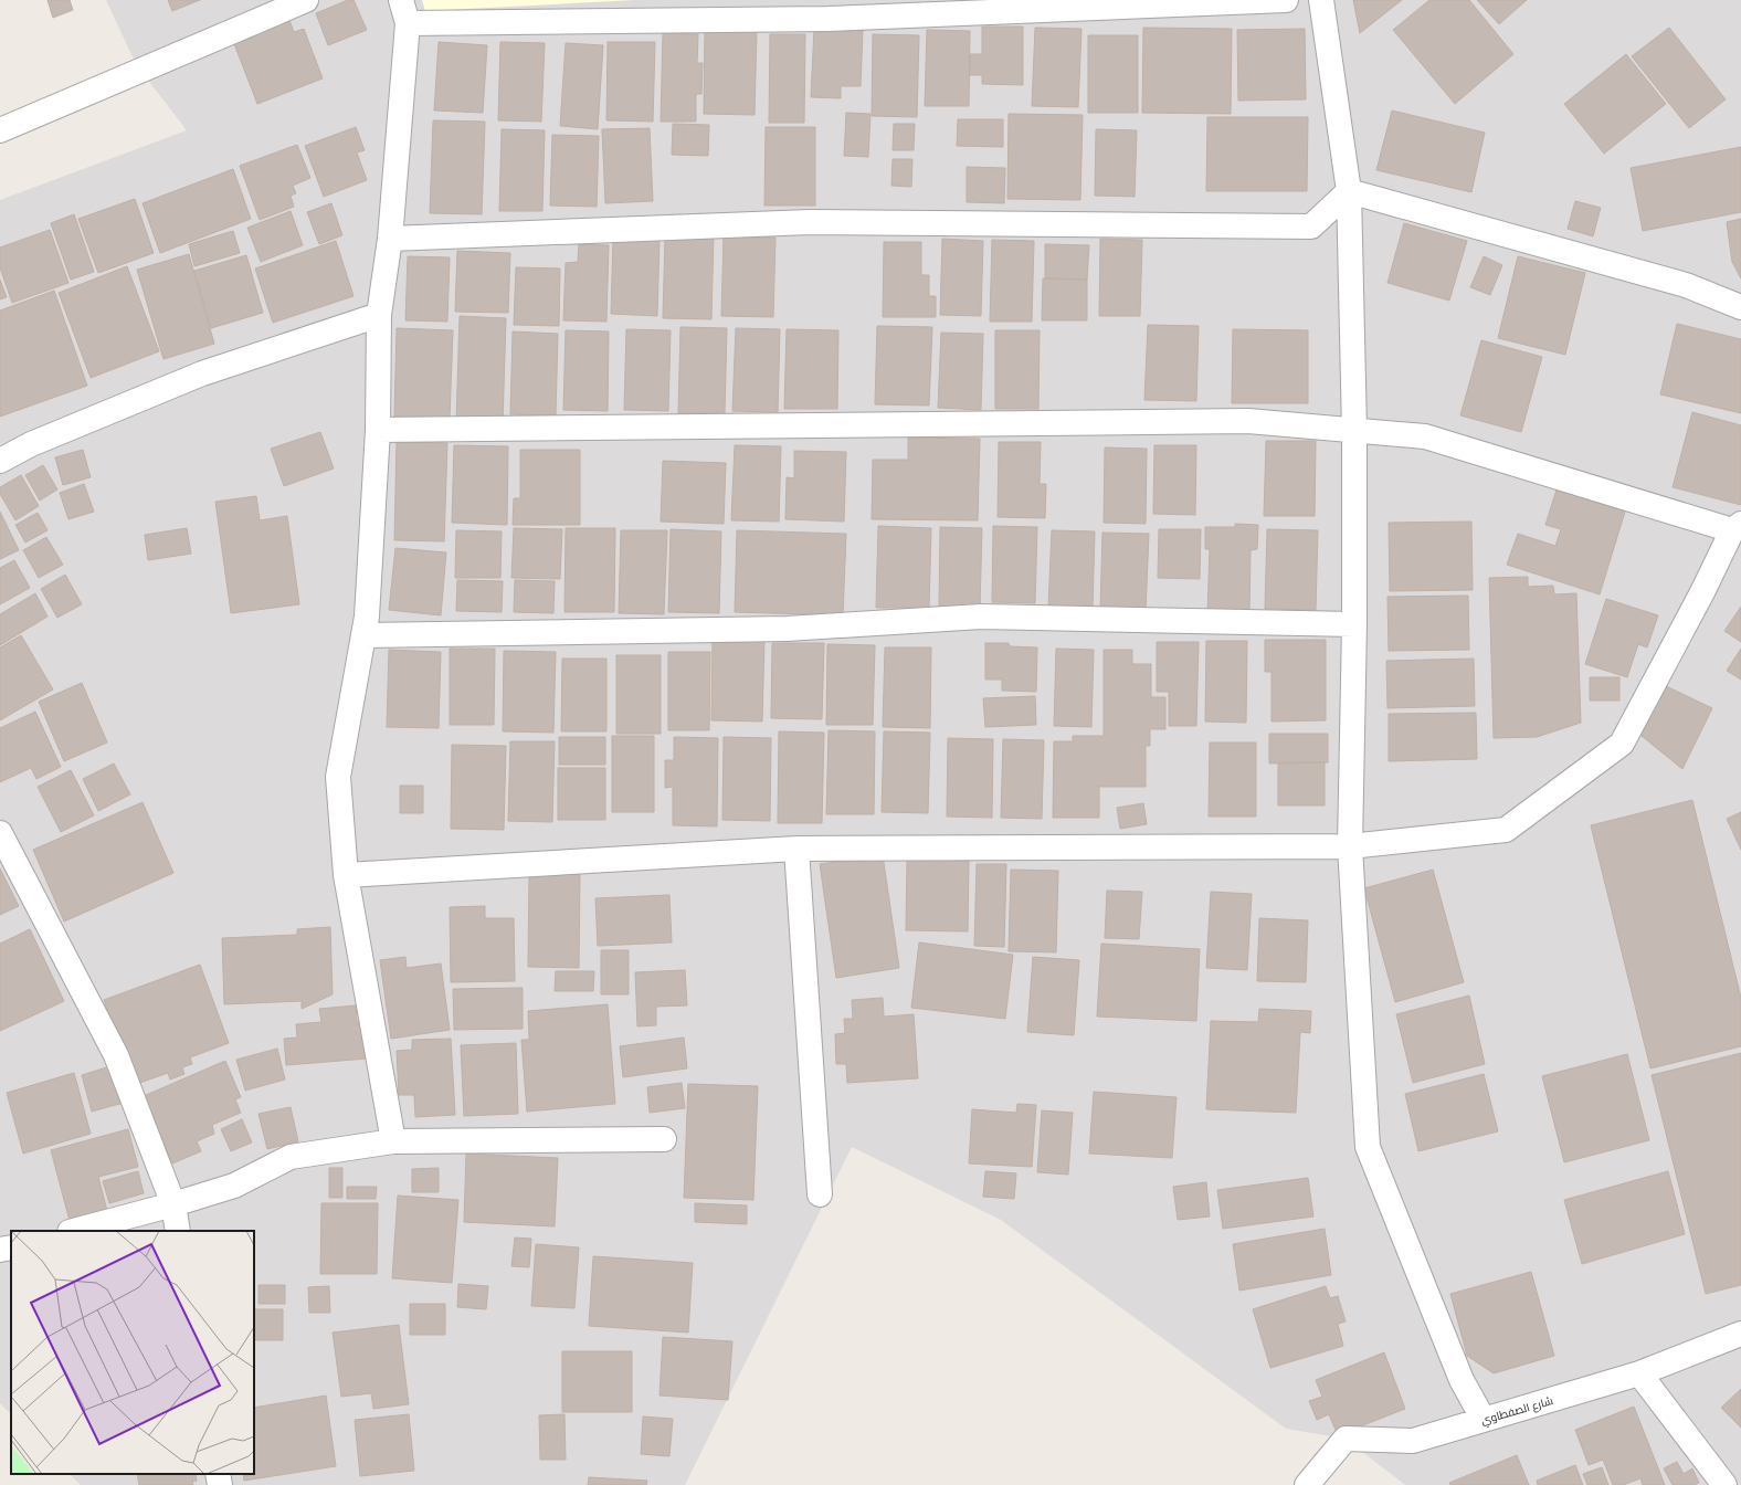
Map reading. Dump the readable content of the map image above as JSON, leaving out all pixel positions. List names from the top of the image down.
{
  "streets": {
    "street": ["شارع الصفطاوي"]
  }
}
